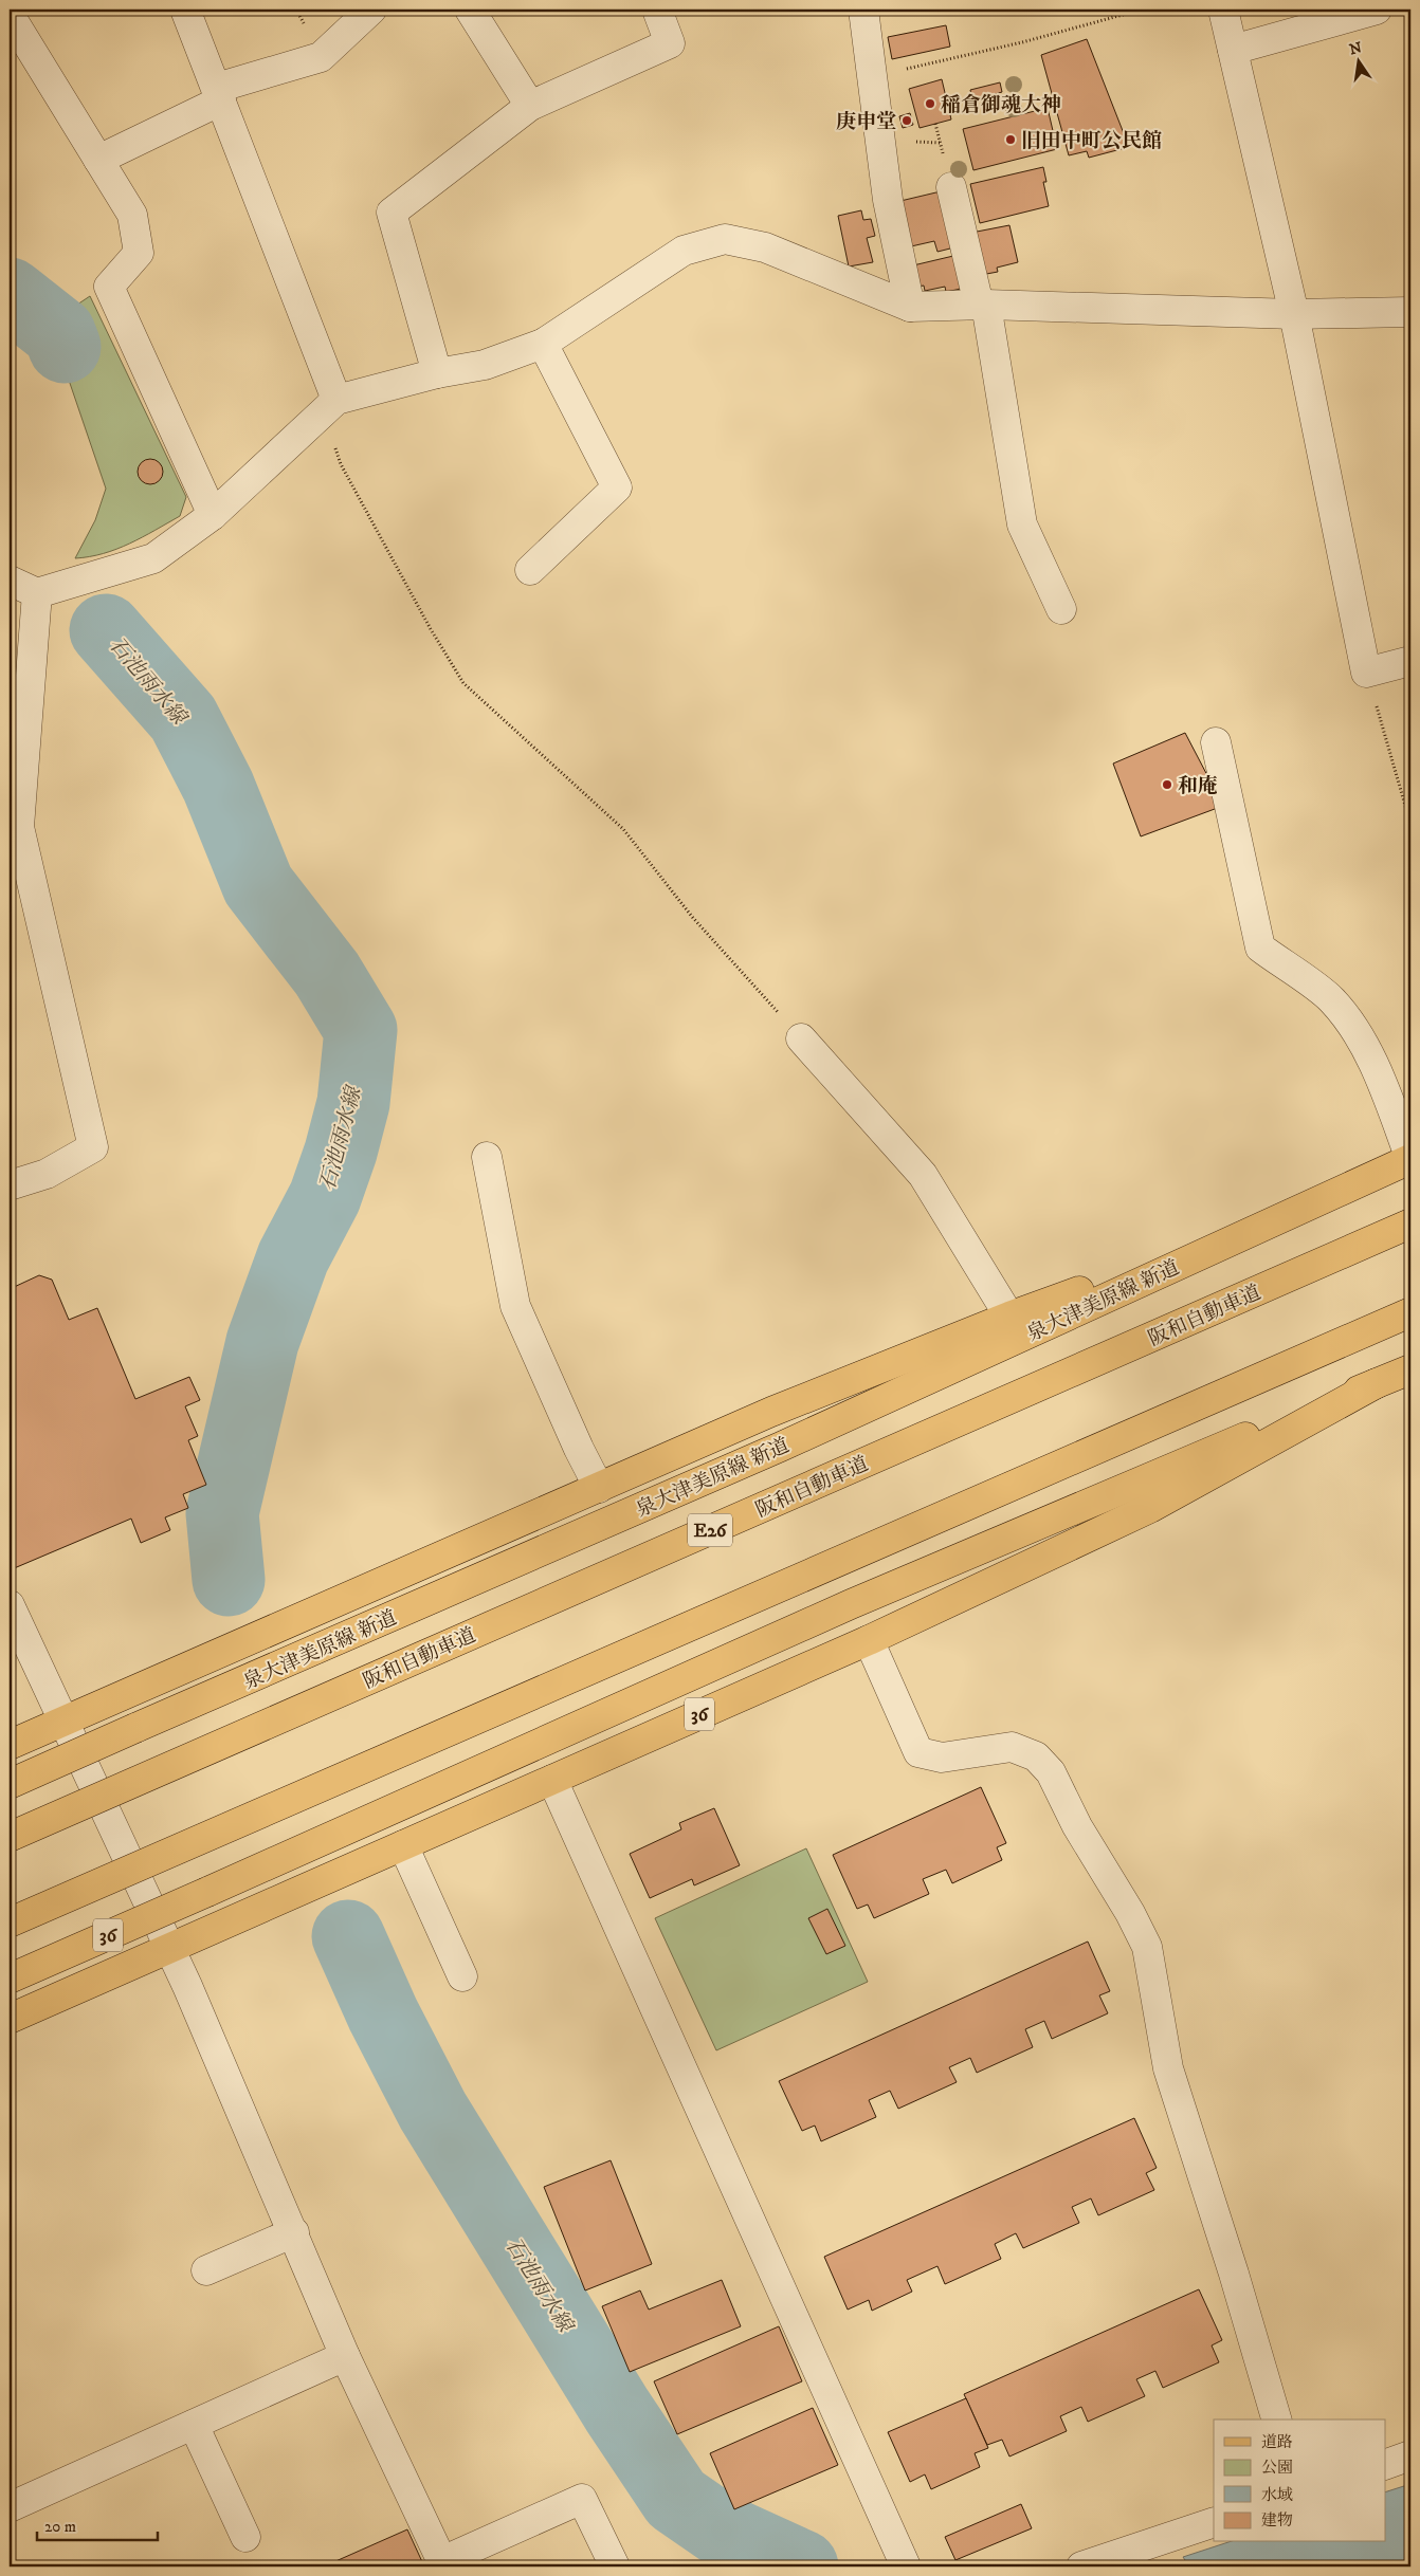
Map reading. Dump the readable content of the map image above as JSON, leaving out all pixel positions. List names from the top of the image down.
{
  "streets": {
    "main road": [
      "泉大津美原線 新道",
      "阪和自動車道",
      "E26",
      "36"
    ]
  },
  "water": ["石池雨水線"],
  "places": [
    "稲倉御魂大神",
    "庚申堂",
    "旧田中町公民館",
    "和庵"
  ],
  "legend": [
    "道路",
    "公園",
    "水域",
    "建物"
  ],
  "scale_bar": "20 m",
  "north": "top"
}
